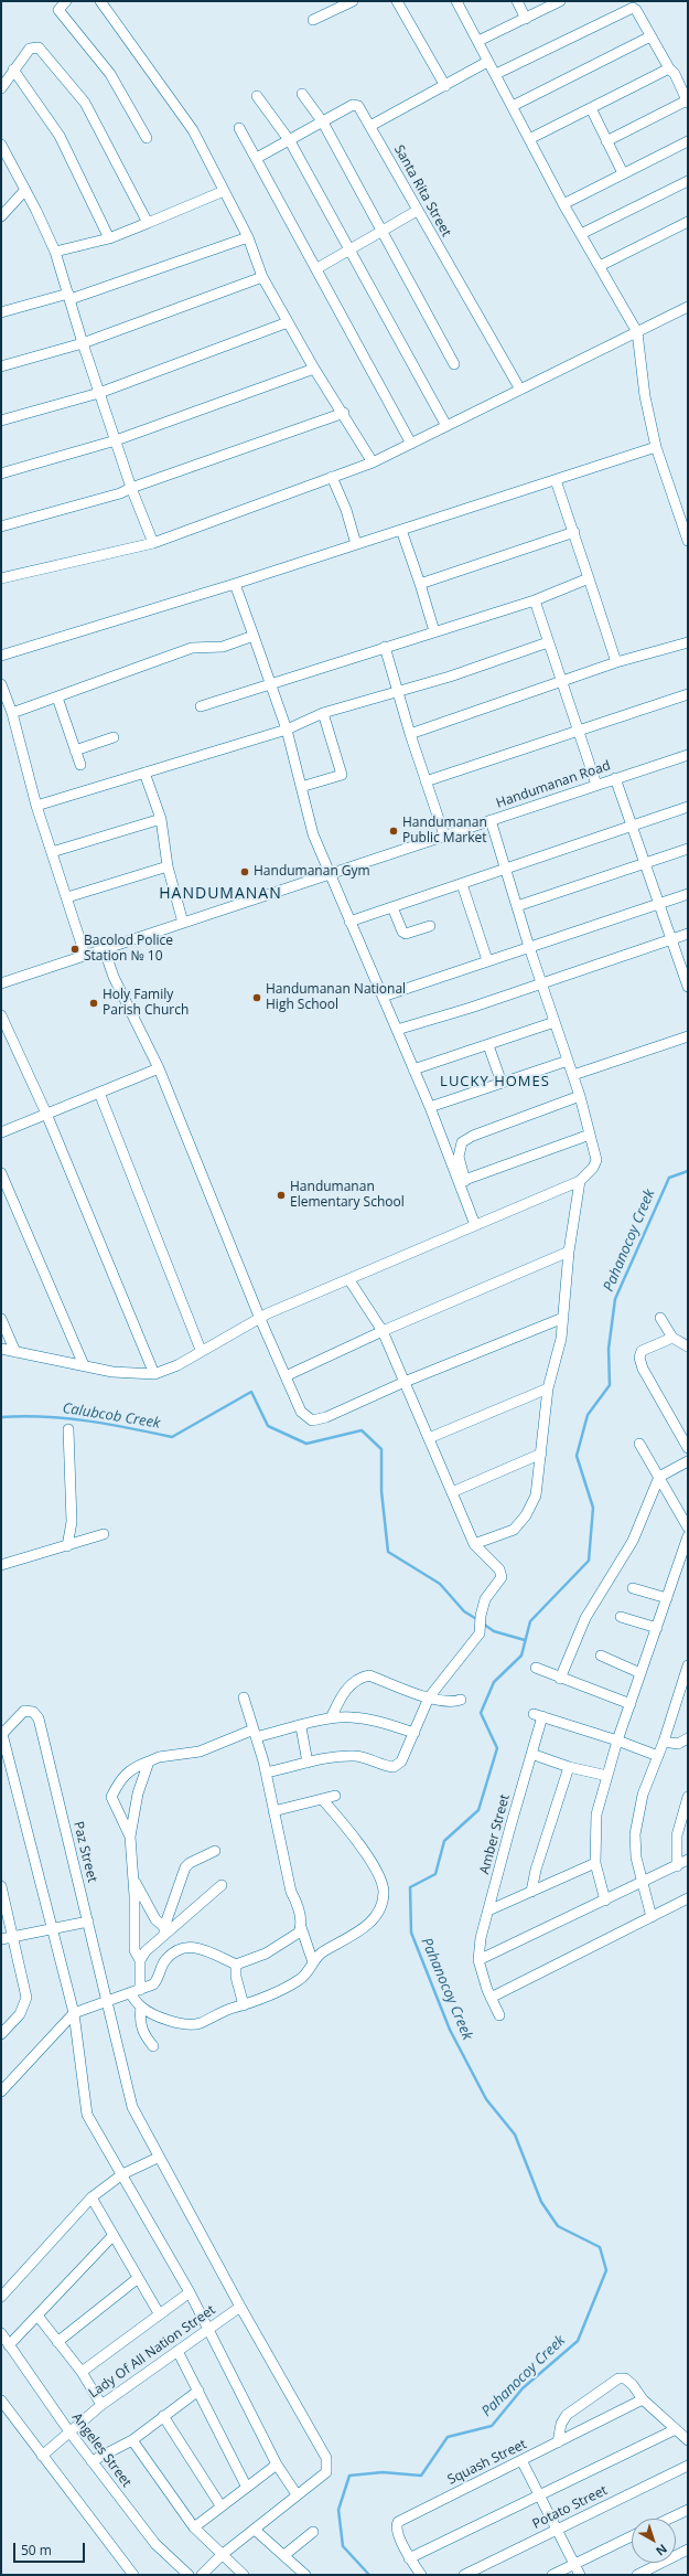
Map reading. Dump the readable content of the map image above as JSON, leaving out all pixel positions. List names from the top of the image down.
{
  "streets": {
    "street": [
      "Santa Rita Street",
      "Handumanan Road",
      "Amber Street",
      "Paz Street",
      "Lady Of All Nation Street",
      "Angeles Street",
      "Squash Street",
      "Potato Street"
    ]
  },
  "crossings": [
    ["Paz Street", "Lady Of All Nation Street"],
    ["Lady Of All Nation Street", "Angeles Street"]
  ],
  "districts": ["HANDUMANAN", "LUCKY HOMES"],
  "water": ["Pahanocoy Creek", "Calubcob Creek"],
  "places": [
    "Handumanan Public Market",
    "Handumanan Gym",
    "Bacolod Police Station № 10",
    "Handumanan National High School",
    "Holy Family Parish Church",
    "Handumanan Elementary School"
  ],
  "scale_bar": "50 m",
  "north": "bottom right"
}
